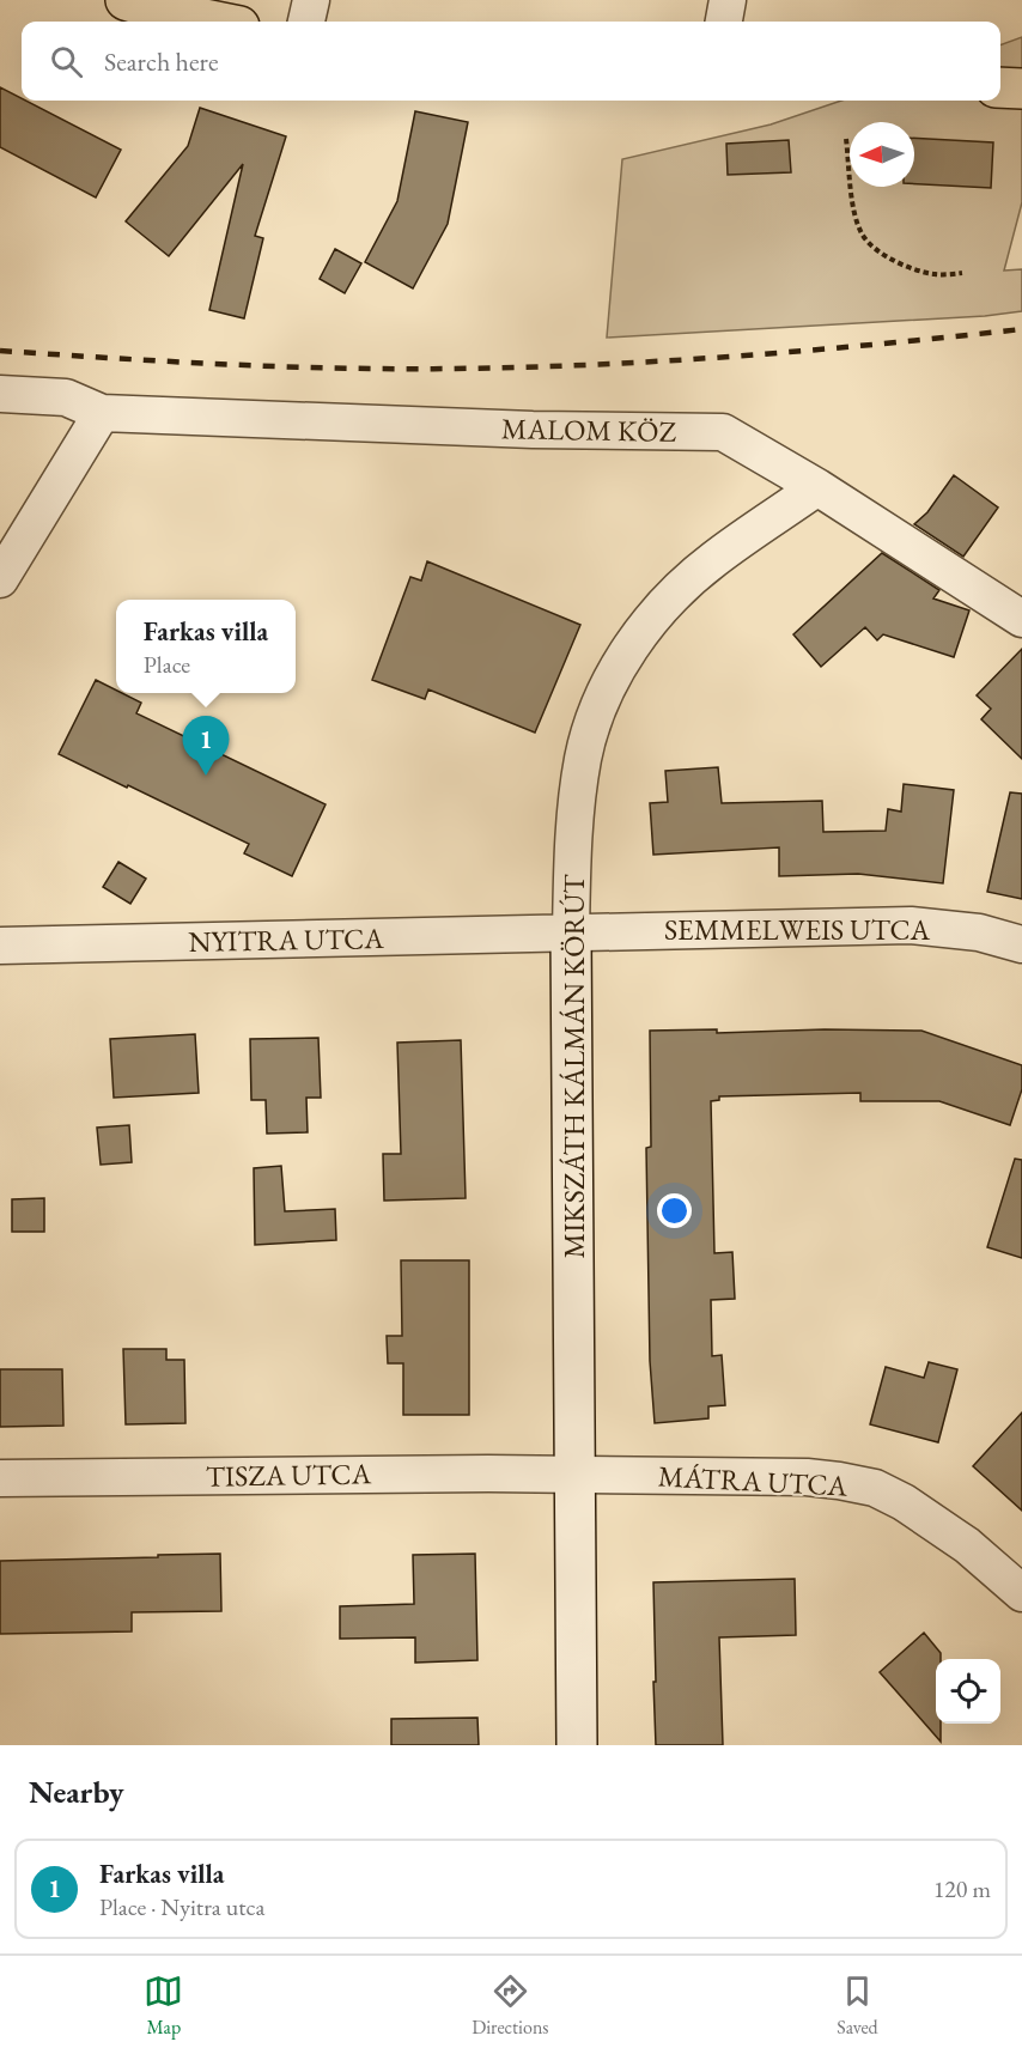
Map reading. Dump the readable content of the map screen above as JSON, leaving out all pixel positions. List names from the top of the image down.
{
  "streets": {
    "street": [
      "MALOM KÖZ",
      "SEMMELWEIS UTCA",
      "NYITRA UTCA",
      "MIKSZÁTH KÁLMÁN KÖRÚT",
      "TISZA UTCA",
      "MÁTRA UTCA"
    ]
  },
  "crossings": [
    ["MALOM KÖZ", "MIKSZÁTH KÁLMÁN KÖRÚT"],
    ["SEMMELWEIS UTCA", "NYITRA UTCA"],
    ["SEMMELWEIS UTCA", "MIKSZÁTH KÁLMÁN KÖRÚT"],
    ["NYITRA UTCA", "MIKSZÁTH KÁLMÁN KÖRÚT"],
    ["MIKSZÁTH KÁLMÁN KÖRÚT", "TISZA UTCA"],
    ["MIKSZÁTH KÁLMÁN KÖRÚT", "MÁTRA UTCA"],
    ["TISZA UTCA", "MÁTRA UTCA"]
  ],
  "north": "left",
  "page": {
    "search": "Search here",
    "popup": ["Farkas villa", "Place"],
    "pins": "1",
    "heading": "Nearby",
    "list": [
      {
        "mark": "1",
        "name": "Farkas villa",
        "note": "Place · Nyitra utca",
        "value": "120 m"
      }
    ],
    "nav": ["Map", "Directions", "Saved"]
  }
}
